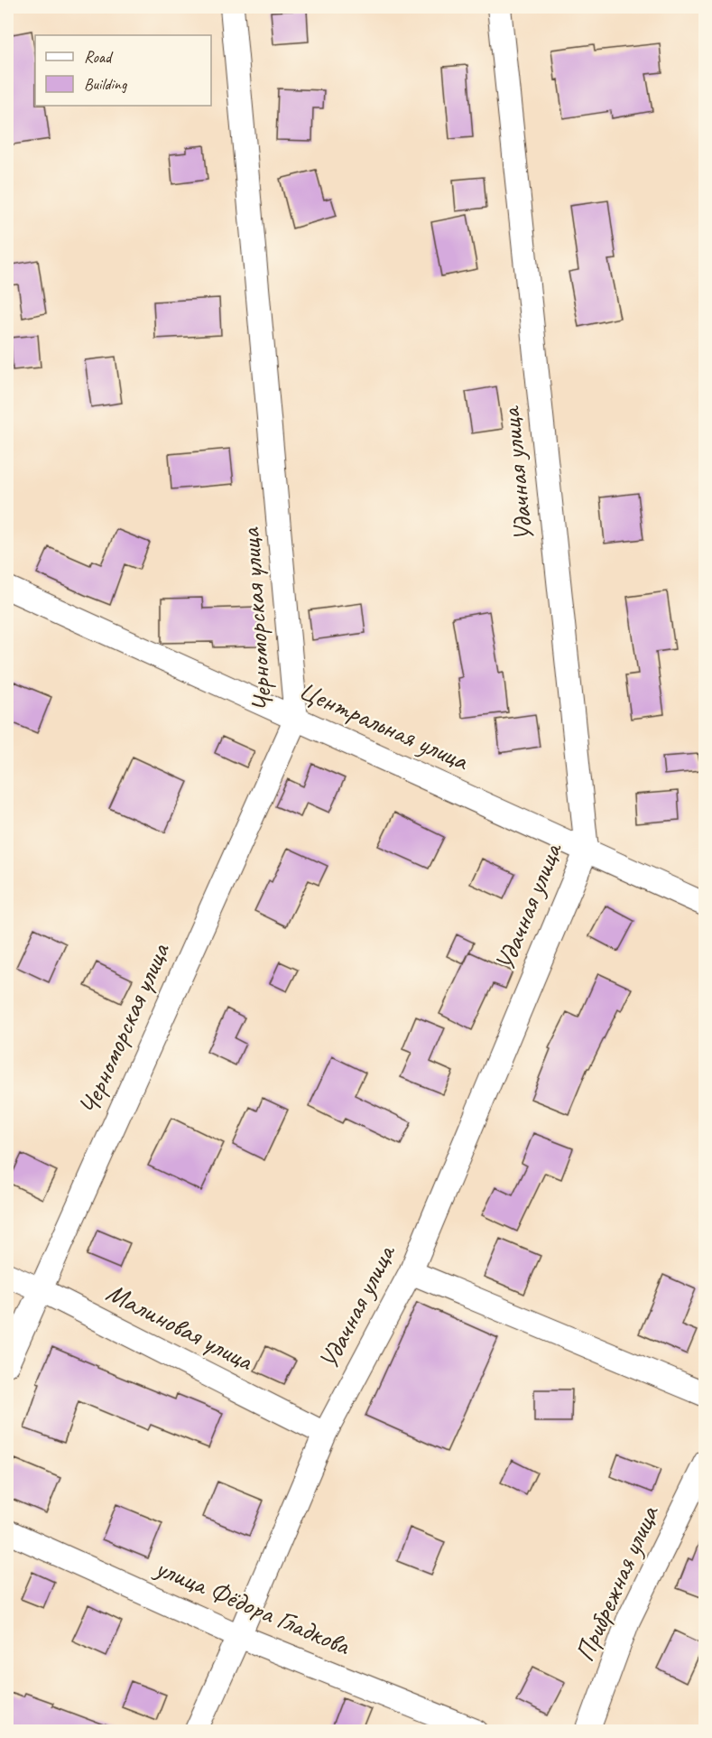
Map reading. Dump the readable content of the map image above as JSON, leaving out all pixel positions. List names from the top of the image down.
{
  "streets": {
    "street": [
      "Удачная улица",
      "Черноморская улица",
      "Центральная улица",
      "Малиновая улица",
      "Прибрежная улица",
      "улица Фёдора Гладкова"
    ]
  },
  "crossings": [
    ["Удачная улица", "Центральная улица"],
    ["Удачная улица", "Малиновая улица"],
    ["Удачная улица", "улица Фёдора Гладкова"],
    ["Черноморская улица", "Центральная улица"],
    ["Черноморская улица", "Малиновая улица"]
  ],
  "legend": ["Road", "Building"]
}
